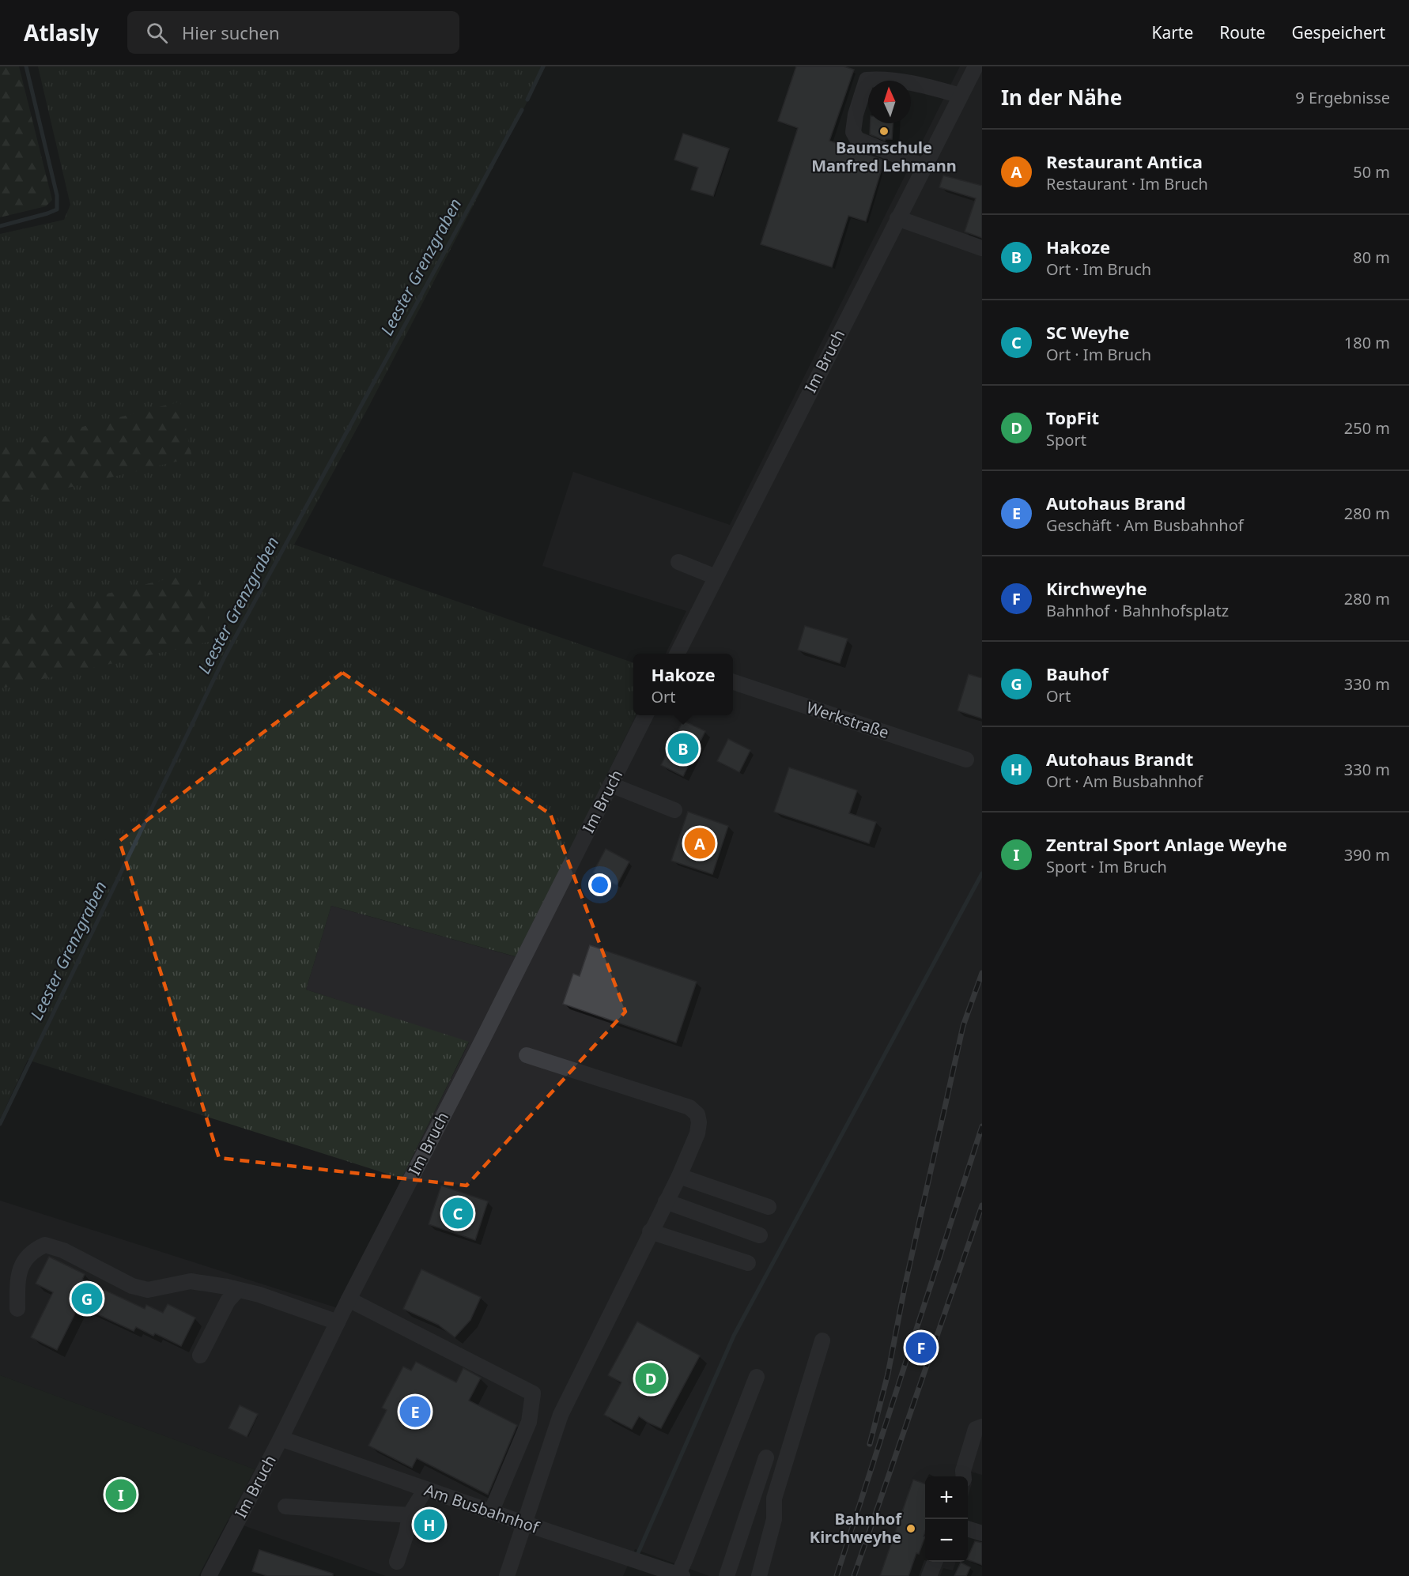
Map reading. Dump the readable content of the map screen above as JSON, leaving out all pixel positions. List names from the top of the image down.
{
  "streets": {
    "street": ["Im Bruch", "Werkstraße", "Am Busbahnhof"]
  },
  "crossings": [
    ["Im Bruch", "Am Busbahnhof"]
  ],
  "water": ["Leester Grenzgraben"],
  "places": ["Baumschule Manfred Lehmann", "Bahnhof Kirchweyhe"],
  "north": "top",
  "page": {
    "header": "Atlasly",
    "search": "Hier suchen",
    "nav": ["Karte", "Route", "Gespeichert"],
    "heading": ["In der Nähe", "9 Ergebnisse"],
    "list": [
      {
        "mark": "A",
        "name": "Restaurant Antica",
        "note": "Restaurant · Im Bruch",
        "value": "50 m"
      },
      {
        "mark": "B",
        "name": "Hakoze",
        "note": "Ort · Im Bruch",
        "value": "80 m"
      },
      {
        "mark": "C",
        "name": "SC Weyhe",
        "note": "Ort · Im Bruch",
        "value": "180 m"
      },
      {
        "mark": "D",
        "name": "TopFit",
        "note": "Sport",
        "value": "250 m"
      },
      {
        "mark": "E",
        "name": "Autohaus Brand",
        "note": "Geschäft · Am Busbahnhof",
        "value": "280 m"
      },
      {
        "mark": "F",
        "name": "Kirchweyhe",
        "note": "Bahnhof · Bahnhofsplatz",
        "value": "280 m"
      },
      {
        "mark": "G",
        "name": "Bauhof",
        "note": "Ort",
        "value": "330 m"
      },
      {
        "mark": "H",
        "name": "Autohaus Brandt",
        "note": "Ort · Am Busbahnhof",
        "value": "330 m"
      },
      {
        "mark": "I",
        "name": "Zentral Sport Anlage Weyhe",
        "note": "Sport · Im Bruch",
        "value": "390 m"
      }
    ],
    "popup": ["Hakoze", "Ort"],
    "pins": [
      "B",
      "A",
      "C",
      "G",
      "F",
      "D",
      "E",
      "I",
      "H"
    ],
    "map_buttons": ["+", "−"]
  }
}
